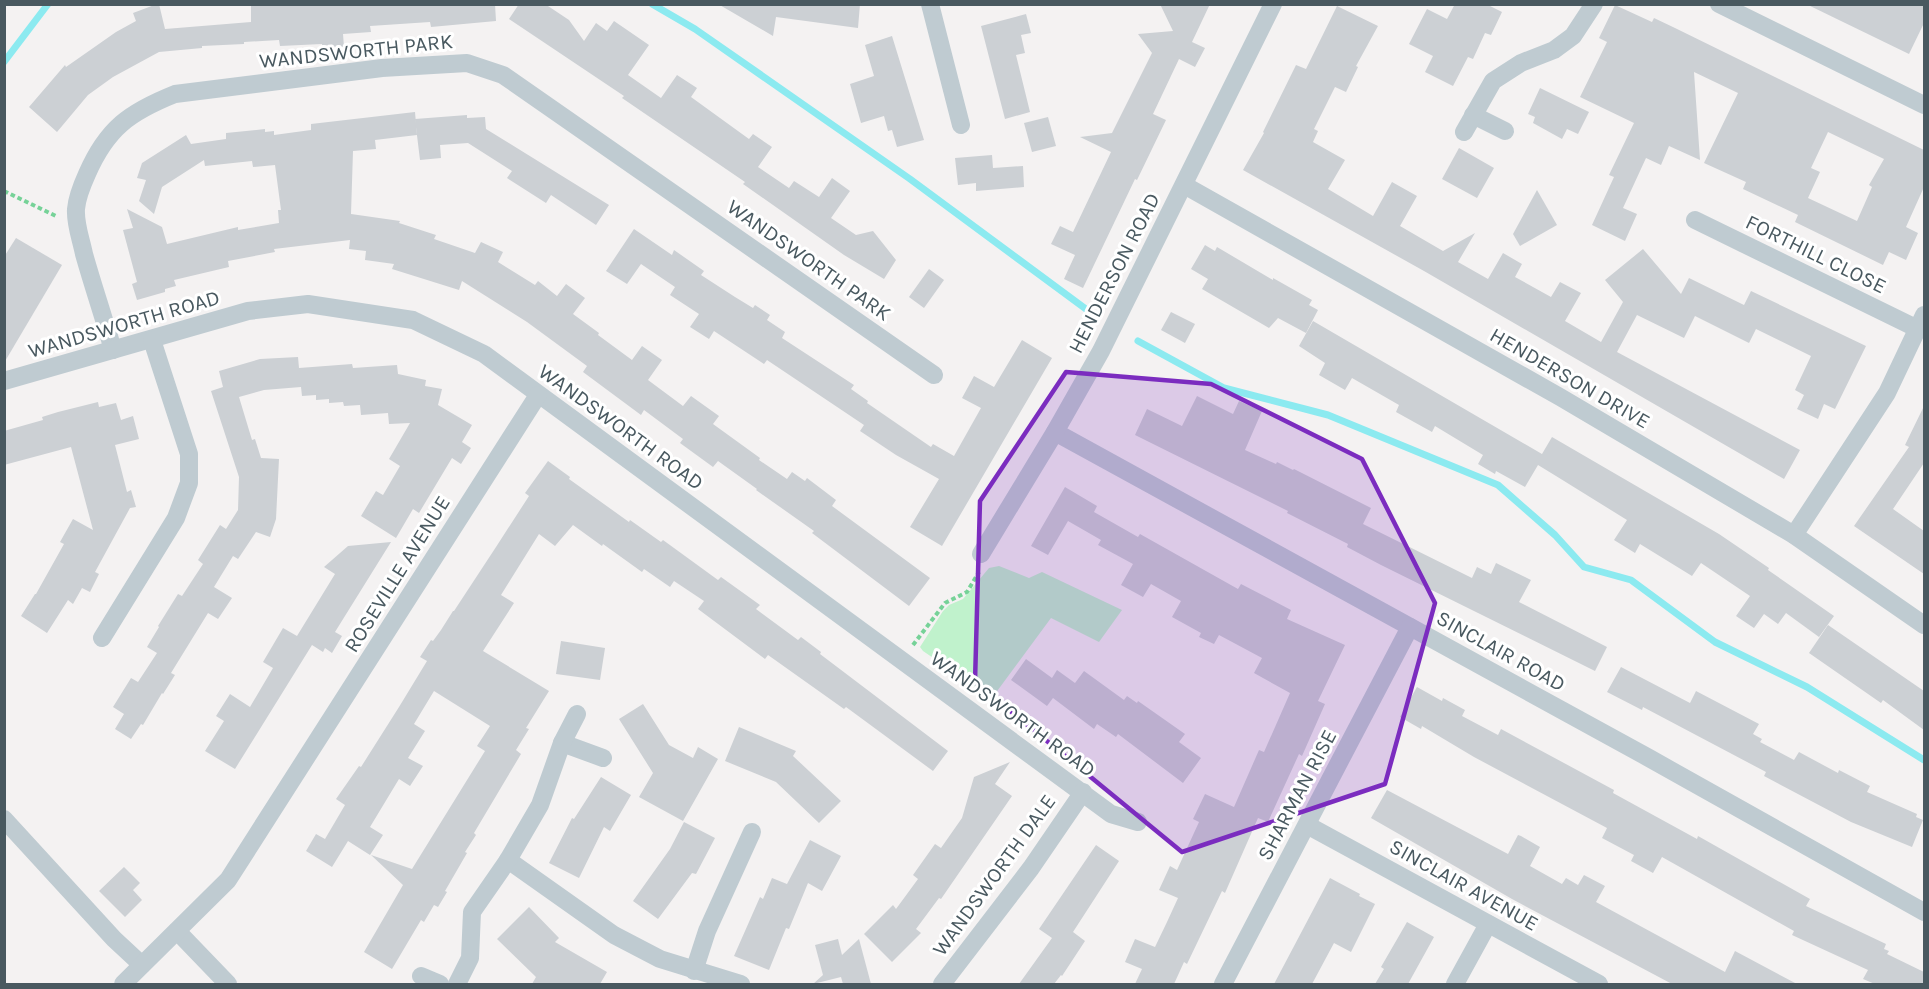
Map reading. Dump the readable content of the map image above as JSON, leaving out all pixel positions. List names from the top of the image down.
{
  "streets": {
    "street": [
      "WANDSWORTH PARK",
      "FORTHILL CLOSE",
      "HENDERSON ROAD",
      "WANDSWORTH ROAD",
      "HENDERSON DRIVE",
      "ROSEVILLE AVENUE",
      "SINCLAIR ROAD",
      "SHARMAN RISE",
      "WANDSWORTH DALE",
      "SINCLAIR AVENUE"
    ]
  },
  "crossings": [
    ["WANDSWORTH PARK", "WANDSWORTH ROAD"],
    ["HENDERSON ROAD", "HENDERSON DRIVE"],
    ["HENDERSON ROAD", "SINCLAIR ROAD"],
    ["WANDSWORTH ROAD", "ROSEVILLE AVENUE"],
    ["WANDSWORTH ROAD", "WANDSWORTH DALE"],
    ["SINCLAIR ROAD", "SHARMAN RISE"],
    ["SHARMAN RISE", "SINCLAIR AVENUE"]
  ]
}
